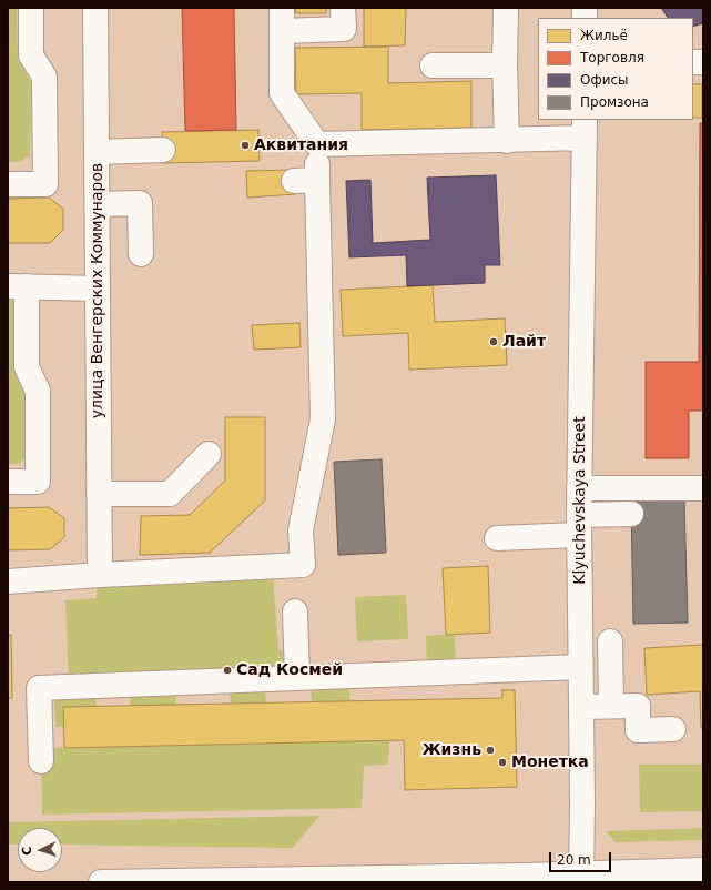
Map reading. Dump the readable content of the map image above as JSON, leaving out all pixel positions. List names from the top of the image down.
{
  "streets": {
    "street": ["улица Венгерских Коммунаров", "Klyuchevskaya Street"]
  },
  "places": [
    "Аквитания",
    "Лайт",
    "Сад Космей",
    "Жизнь",
    "Монетка"
  ],
  "legend": [
    "Жильё",
    "Торговля",
    "Офисы",
    "Промзона"
  ],
  "scale_bar": "20 m",
  "north": "left"
}
